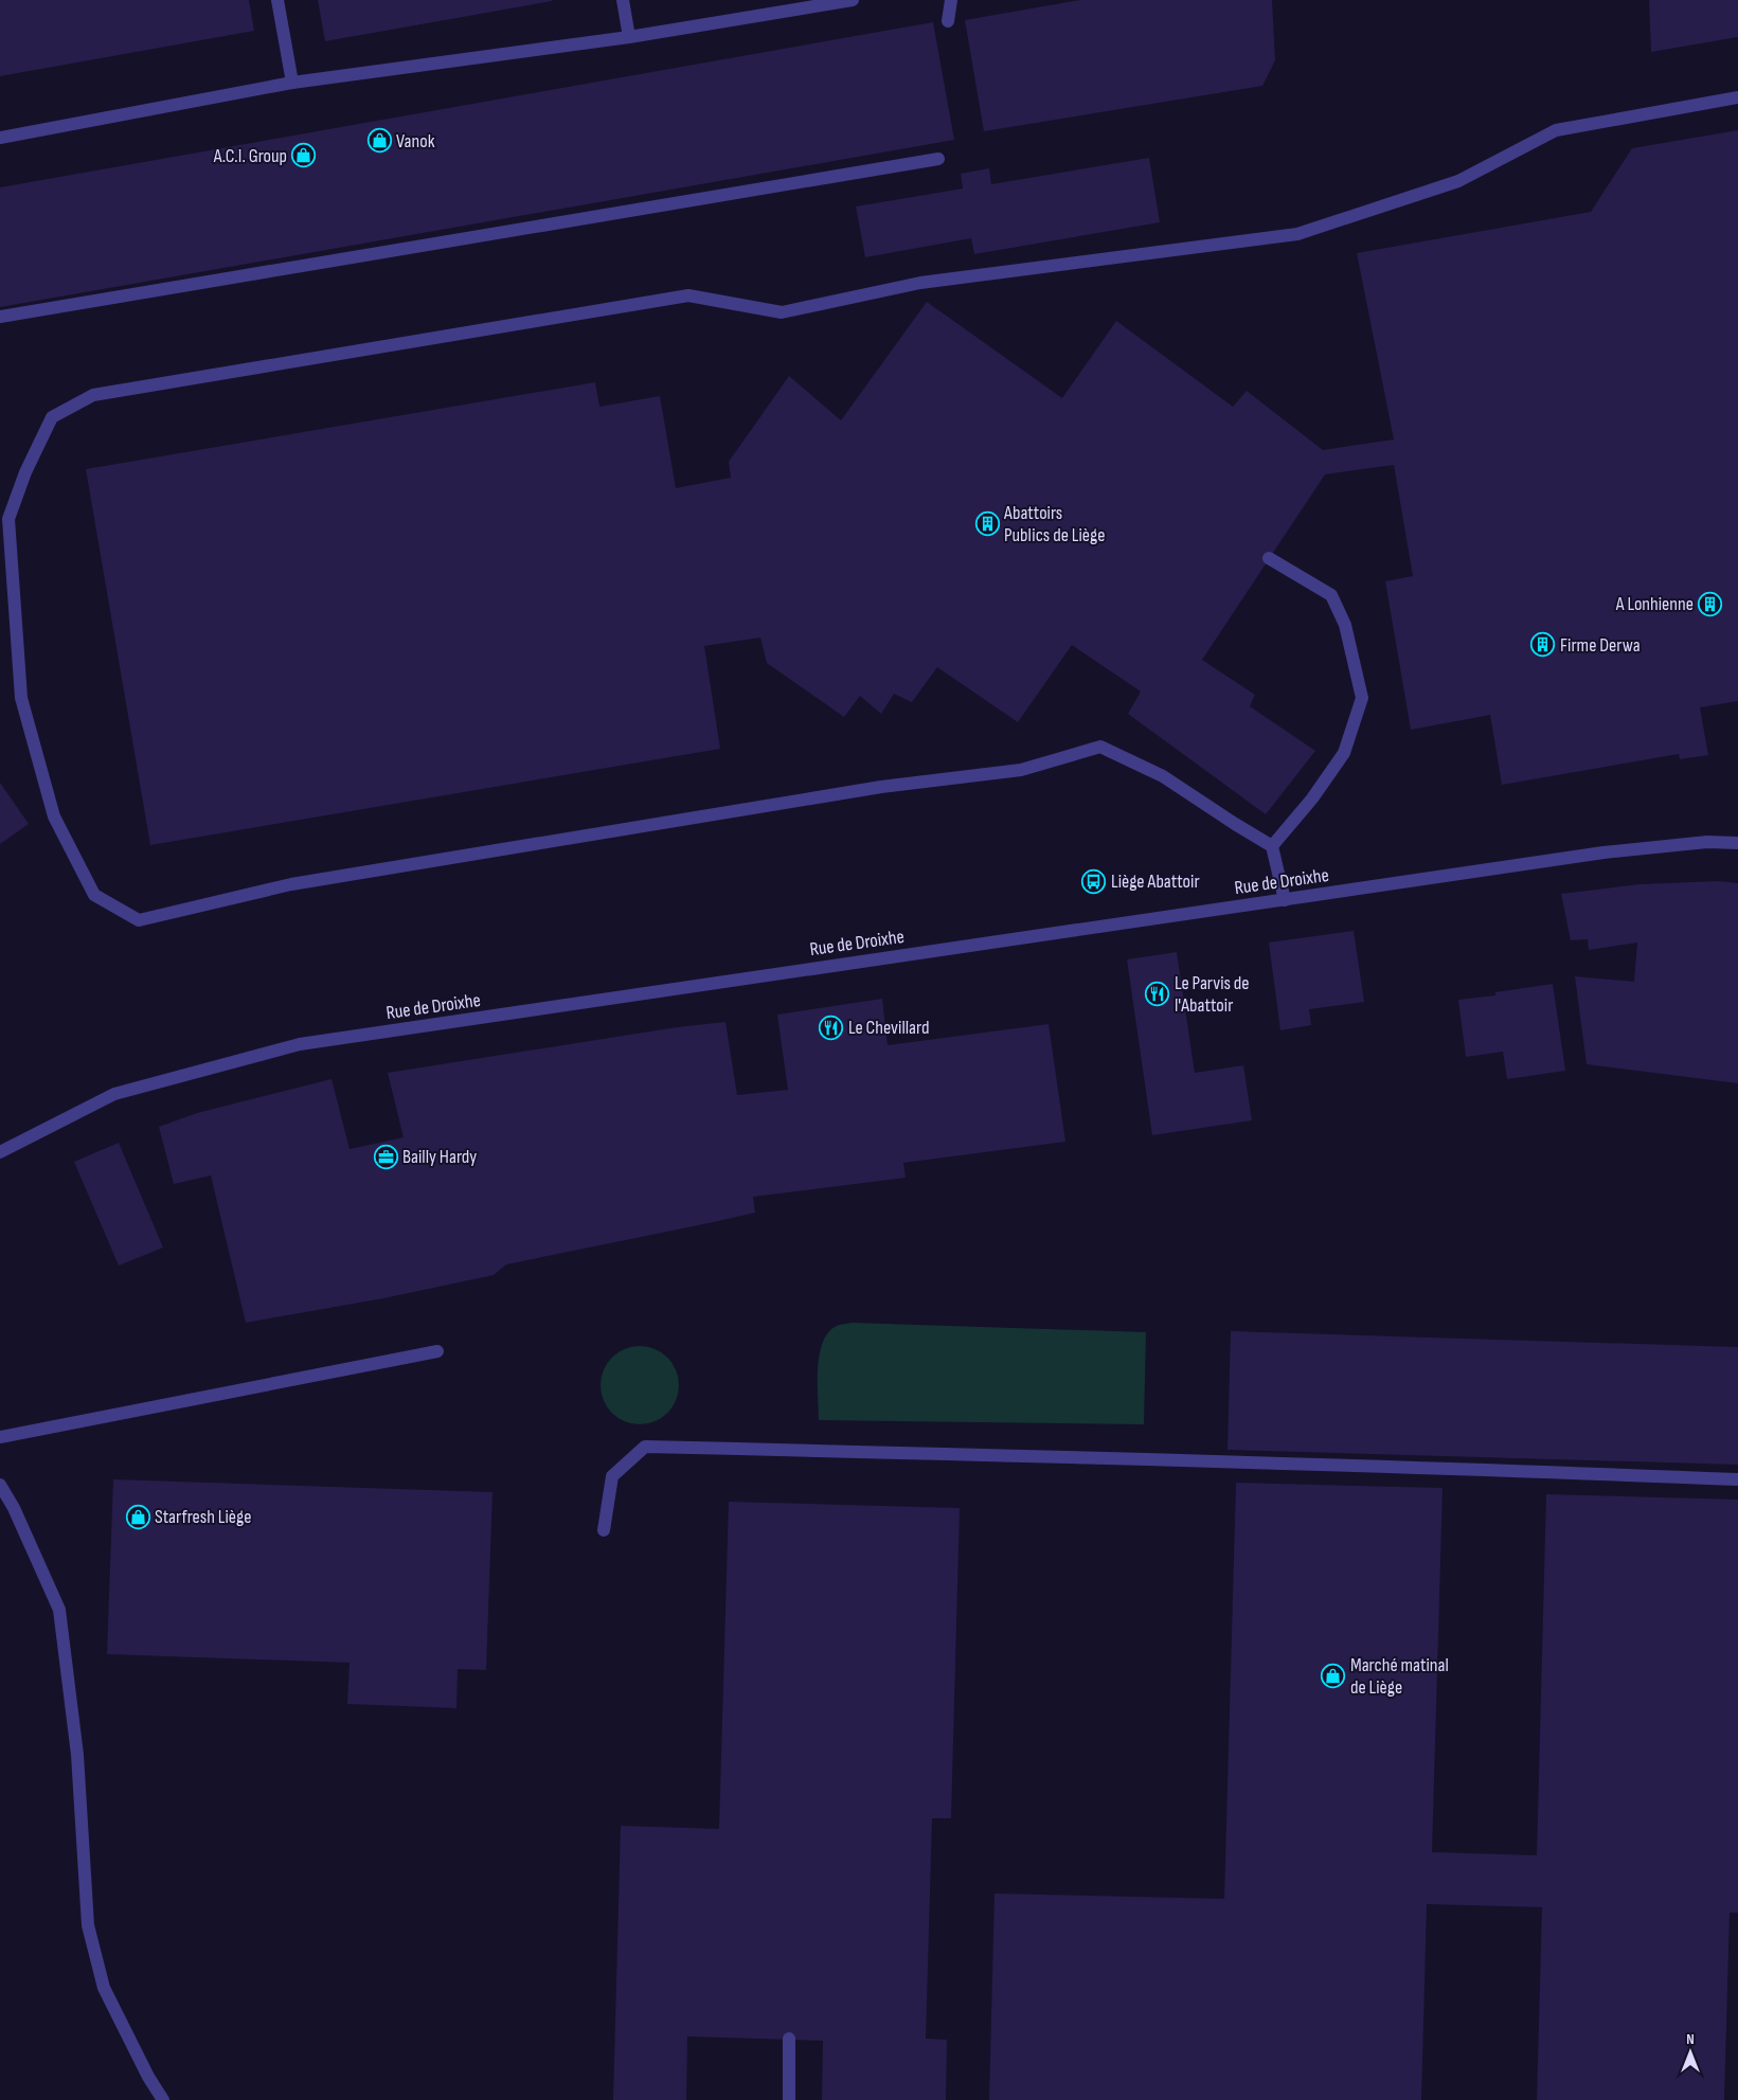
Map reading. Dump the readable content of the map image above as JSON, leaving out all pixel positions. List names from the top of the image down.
{
  "streets": {
    "street": ["Rue de Droixhe"]
  },
  "places": {
    "shop": [
      "Vanok",
      "A.C.I. Group",
      "Starfresh Liège",
      "Marché matinal de Liège"
    ],
    "building": ["Abattoirs Publics de Liège", "A Lonhienne", "Firme Derwa"],
    "bus stop": ["Liège Abattoir"],
    "restaurant": ["Le Parvis de l'Abattoir", "Le Chevillard"],
    "office": ["Bailly Hardy"]
  },
  "north": "top"
}
